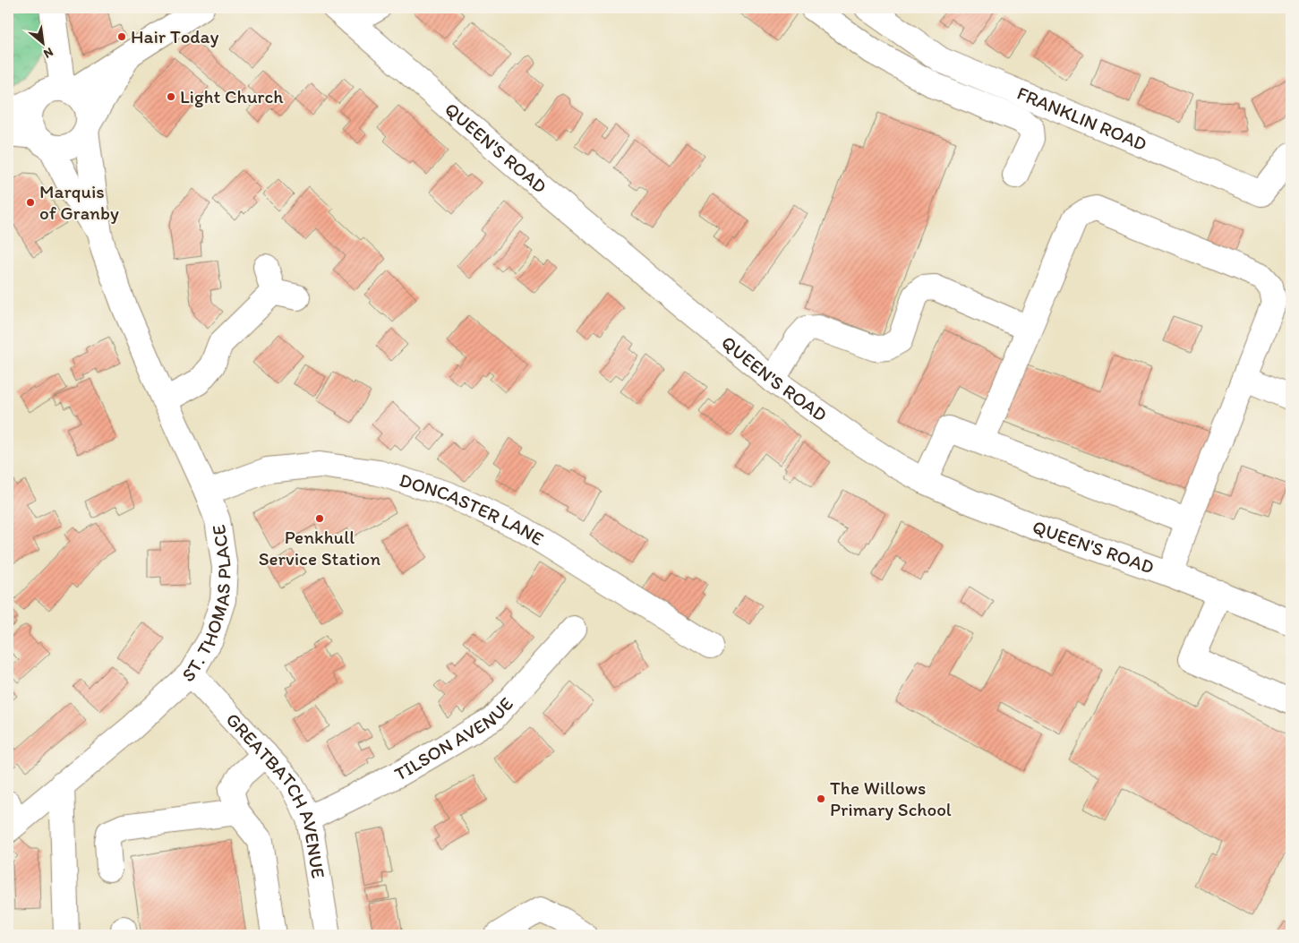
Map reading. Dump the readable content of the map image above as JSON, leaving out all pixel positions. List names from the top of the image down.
{
  "streets": {
    "street": [
      "FRANKLIN ROAD",
      "QUEEN'S ROAD",
      "DONCASTER LANE",
      "ST. THOMAS PLACE",
      "TILSON AVENUE",
      "GREATBATCH AVENUE"
    ]
  },
  "crossings": [
    ["DONCASTER LANE", "ST. THOMAS PLACE"],
    ["ST. THOMAS PLACE", "GREATBATCH AVENUE"],
    ["TILSON AVENUE", "GREATBATCH AVENUE"]
  ],
  "places": [
    "Hair Today",
    "Light Church",
    "Marquis of Granby",
    "Penkhull Service Station",
    "The Willows Primary School"
  ],
  "north": "bottom right"
}
